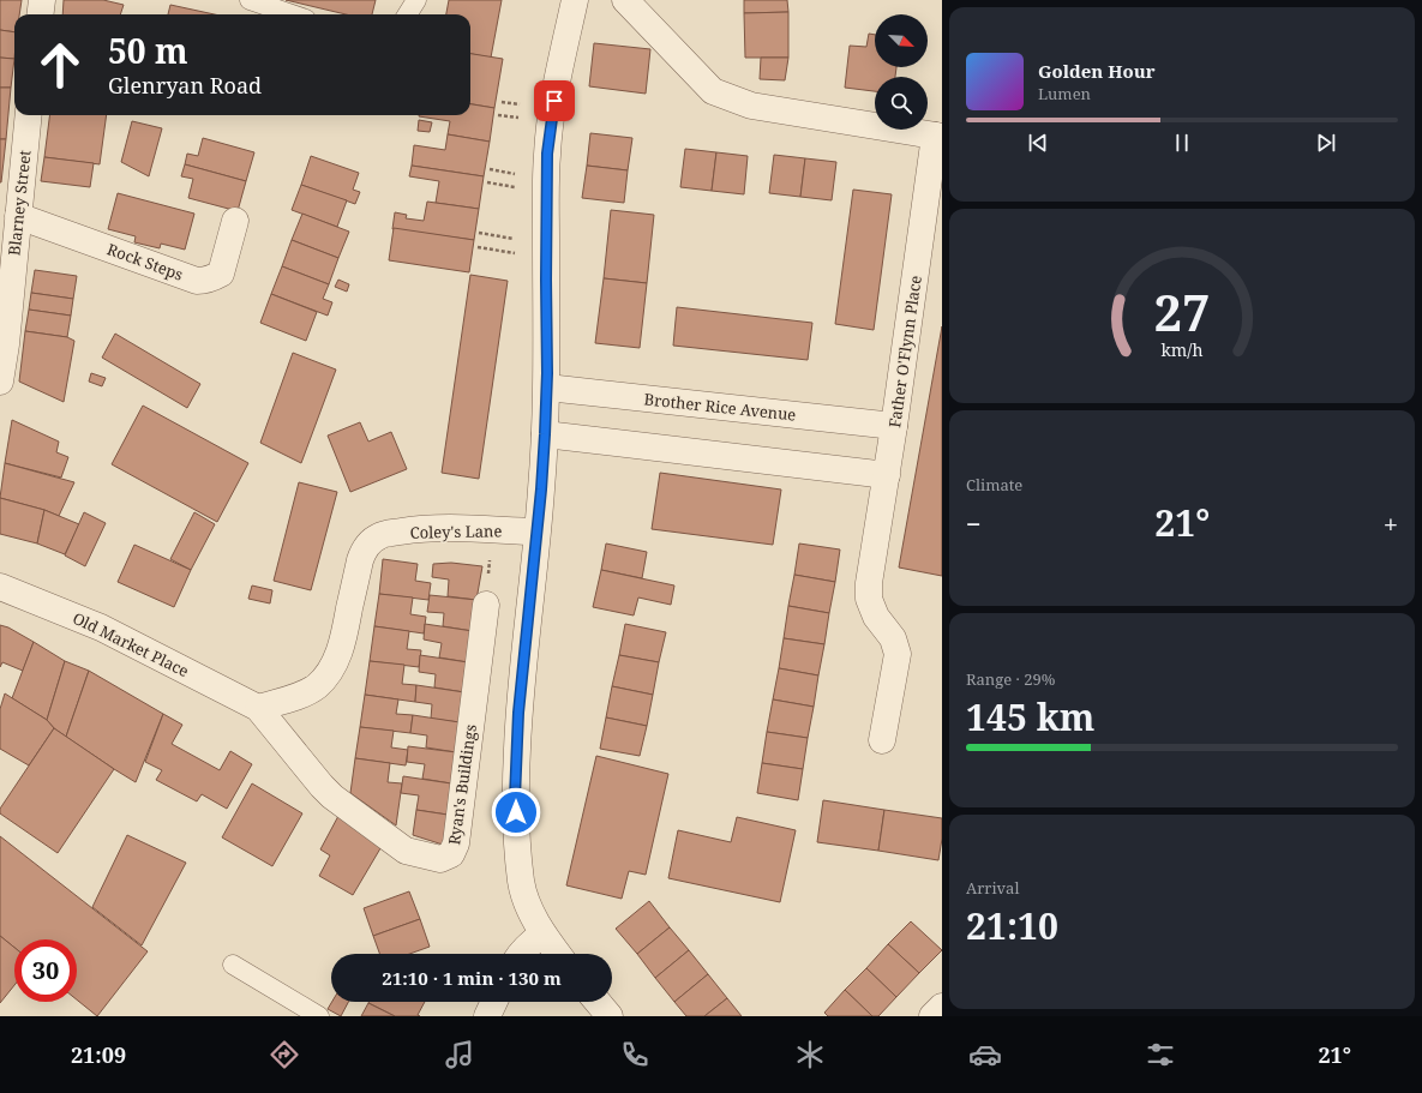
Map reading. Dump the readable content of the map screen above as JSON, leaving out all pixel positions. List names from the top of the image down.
{
  "streets": {
    "street": [
      "Blarney Street",
      "Rock Steps",
      "Father O'Flynn Place",
      "Brother Rice Avenue",
      "Coley's Lane",
      "Old Market Place",
      "Ryan's Buildings"
    ]
  },
  "crossings": [
    ["Blarney Street", "Rock Steps"],
    ["Father O'Flynn Place", "Brother Rice Avenue"],
    ["Coley's Lane", "Old Market Place"],
    ["Coley's Lane", "Ryan's Buildings"],
    ["Old Market Place", "Ryan's Buildings"]
  ],
  "north": "bottom right",
  "page": {
    "turn": ["50 m", "Glenryan Road"],
    "song": ["Golden Hour", "Lumen"],
    "tile": [
      "Climate",
      ["Range · 29%", "145 km"],
      ["Arrival", "21:10"]
    ],
    "heat": ["−", "21°", "+"],
    "limit": "30",
    "trip": "21:10 · 1 min · 130 m",
    "tabs": ["21:09", "21°"],
    "gauge": ["27", "km/h"]
  }
}
